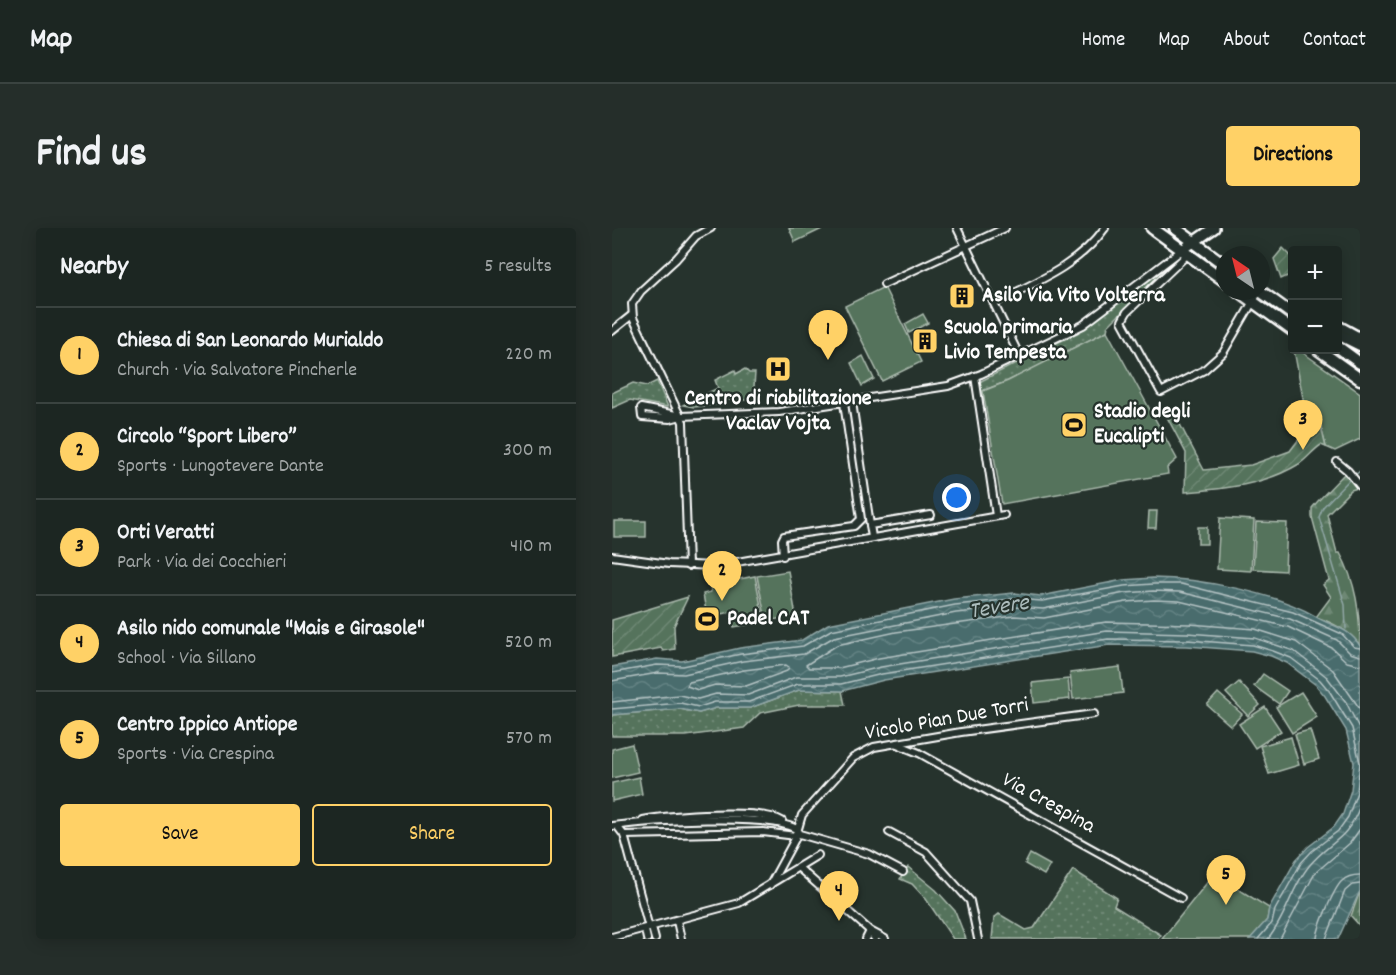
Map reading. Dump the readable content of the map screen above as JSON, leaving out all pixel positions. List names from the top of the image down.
{
  "streets": {
    "street": ["Vicolo Pian Due Torri", "Via Crespina"]
  },
  "crossings": [
    ["Vicolo Pian Due Torri", "Via Crespina"]
  ],
  "water": ["Tevere"],
  "places": {
    "building": ["Asilo Via Vito Volterra", "Scuola primaria Livio Tempesta"],
    "hospital": ["Centro di riabilitazione Vaclav Vojta"],
    "sports": ["Stadio degli Eucalipti", "Padel CAT"]
  },
  "north": "top left",
  "page": {
    "header": "Map",
    "nav": [
      "Home",
      "Map",
      "About",
      "Contact"
    ],
    "title": "Find us",
    "buttons": [
      "Directions",
      ["Save", "Share"]
    ],
    "heading": ["Nearby", "5 results"],
    "map_buttons": ["+", "−"],
    "list": [
      {
        "mark": "1",
        "name": "Chiesa di San Leonardo Murialdo",
        "note": "Church · Via Salvatore Pincherle",
        "value": "220 m"
      },
      {
        "mark": "2",
        "name": "Circolo “Sport Libero”",
        "note": "Sports · Lungotevere Dante",
        "value": "300 m"
      },
      {
        "mark": "3",
        "name": "Orti Veratti",
        "note": "Park · Via dei Cocchieri",
        "value": "410 m"
      },
      {
        "mark": "4",
        "name": "Asilo nido comunale \"Mais e Girasole\"",
        "note": "School · Via Sillano",
        "value": "520 m"
      },
      {
        "mark": "5",
        "name": "Centro Ippico Antiope",
        "note": "Sports · Via Crespina",
        "value": "570 m"
      }
    ],
    "pins": [
      "1",
      "3",
      "2",
      "5",
      "4"
    ]
  }
}
